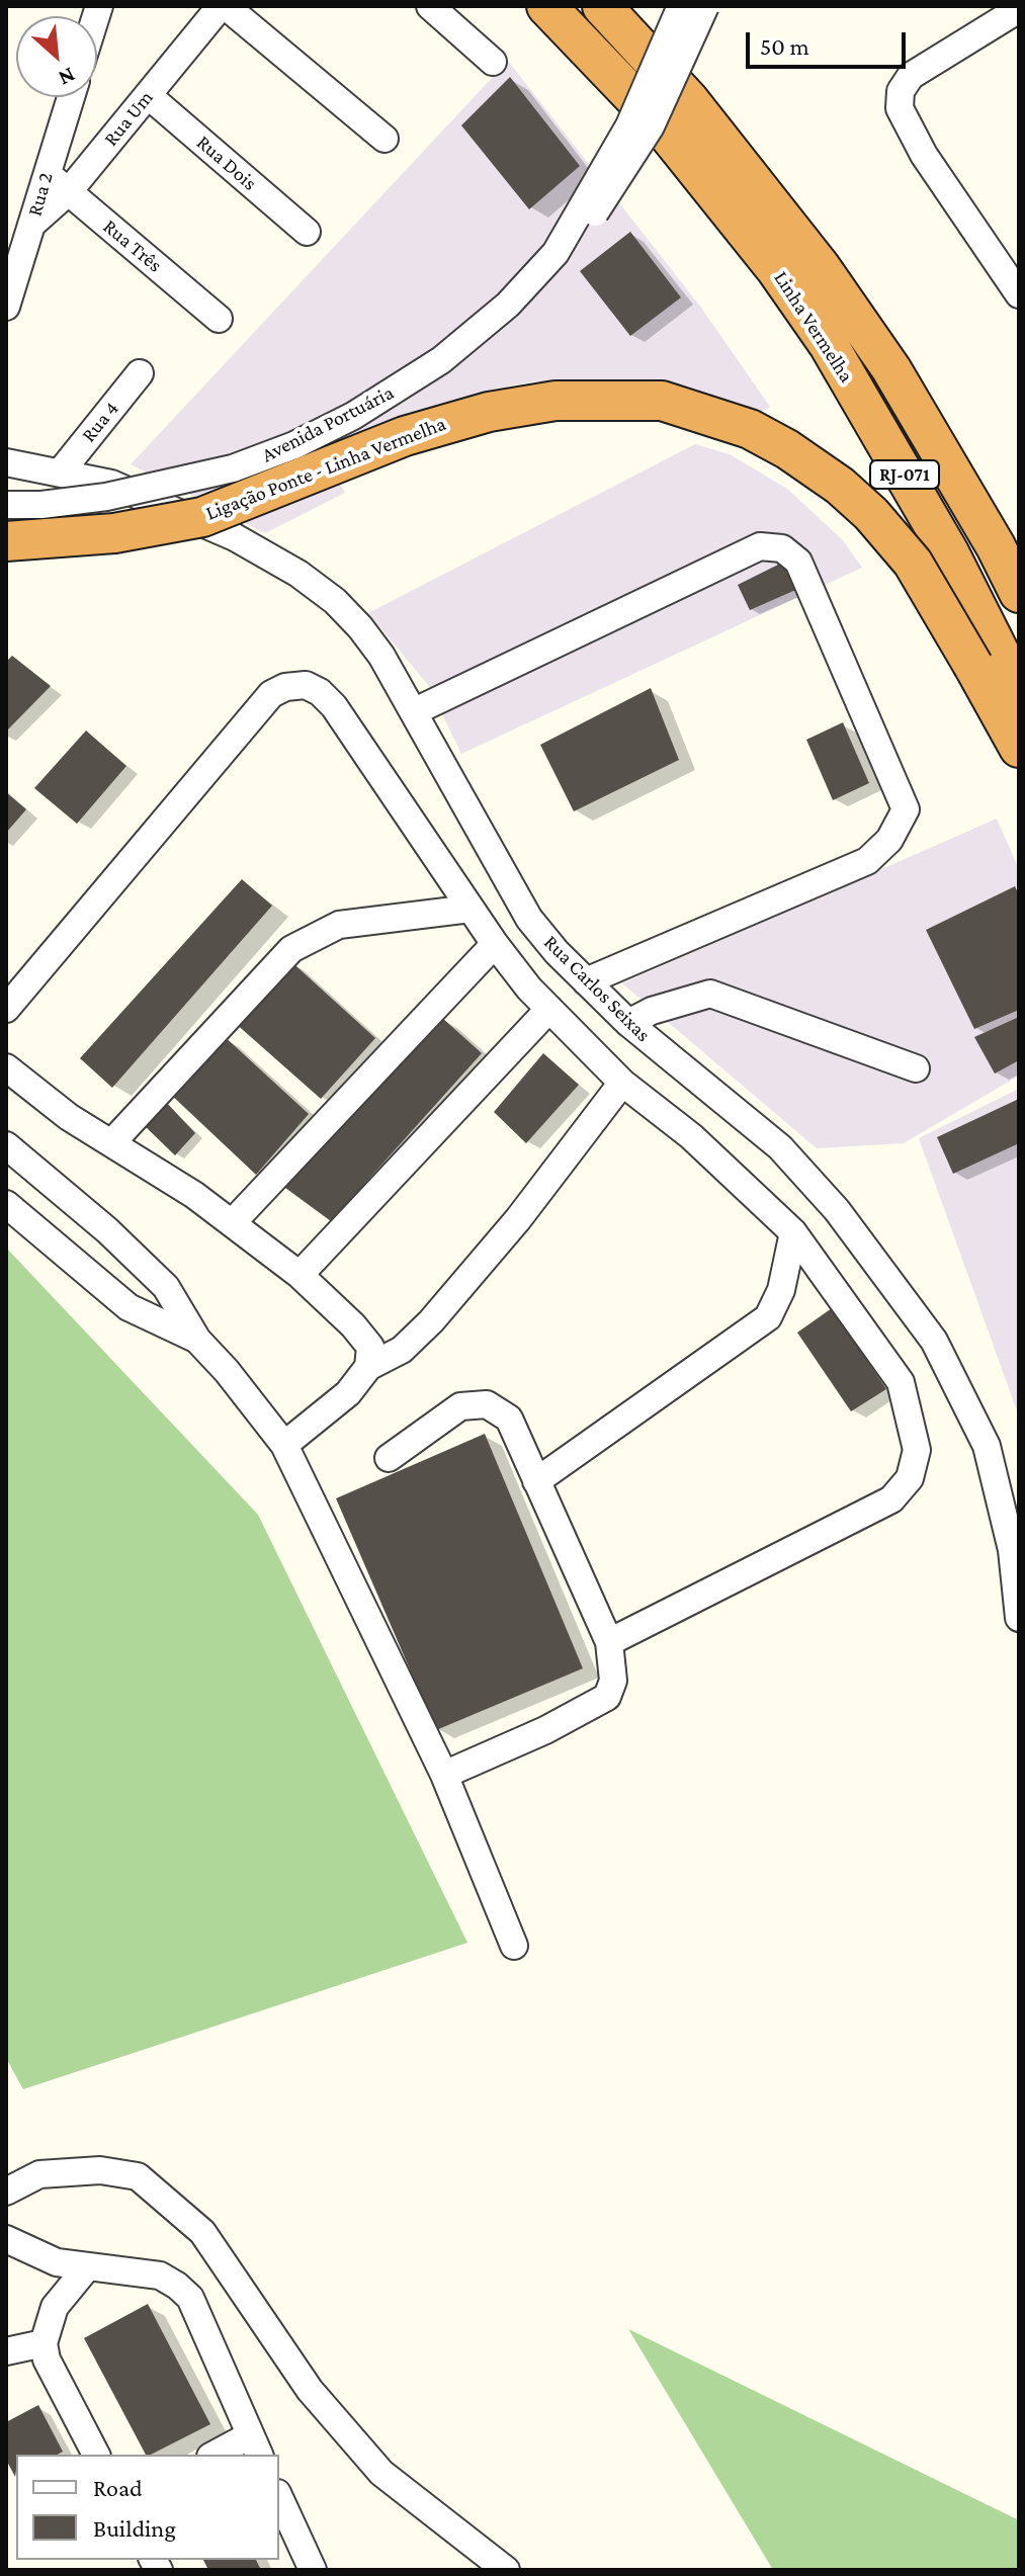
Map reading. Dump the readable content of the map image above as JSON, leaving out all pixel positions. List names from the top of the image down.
{
  "streets": {
    "highway": ["Linha Vermelha", "Ligação Ponte - Linha Vermelha", "RJ-071"],
    "street": [
      "Rua Um",
      "Rua Dois",
      "Rua 2",
      "Rua Três",
      "Rua 4",
      "Avenida Portuária",
      "Rua Carlos Seixas"
    ]
  },
  "crossings": [
    ["Rua Um", "Rua Dois"],
    ["Rua Um", "Rua 2"],
    ["Rua Um", "Rua Três"],
    ["Rua 2", "Rua Três"],
    ["Rua 4", "Rua Carlos Seixas"]
  ],
  "legend": ["Road", "Building"],
  "scale_bar": "50 m",
  "north": "bottom right"
}
